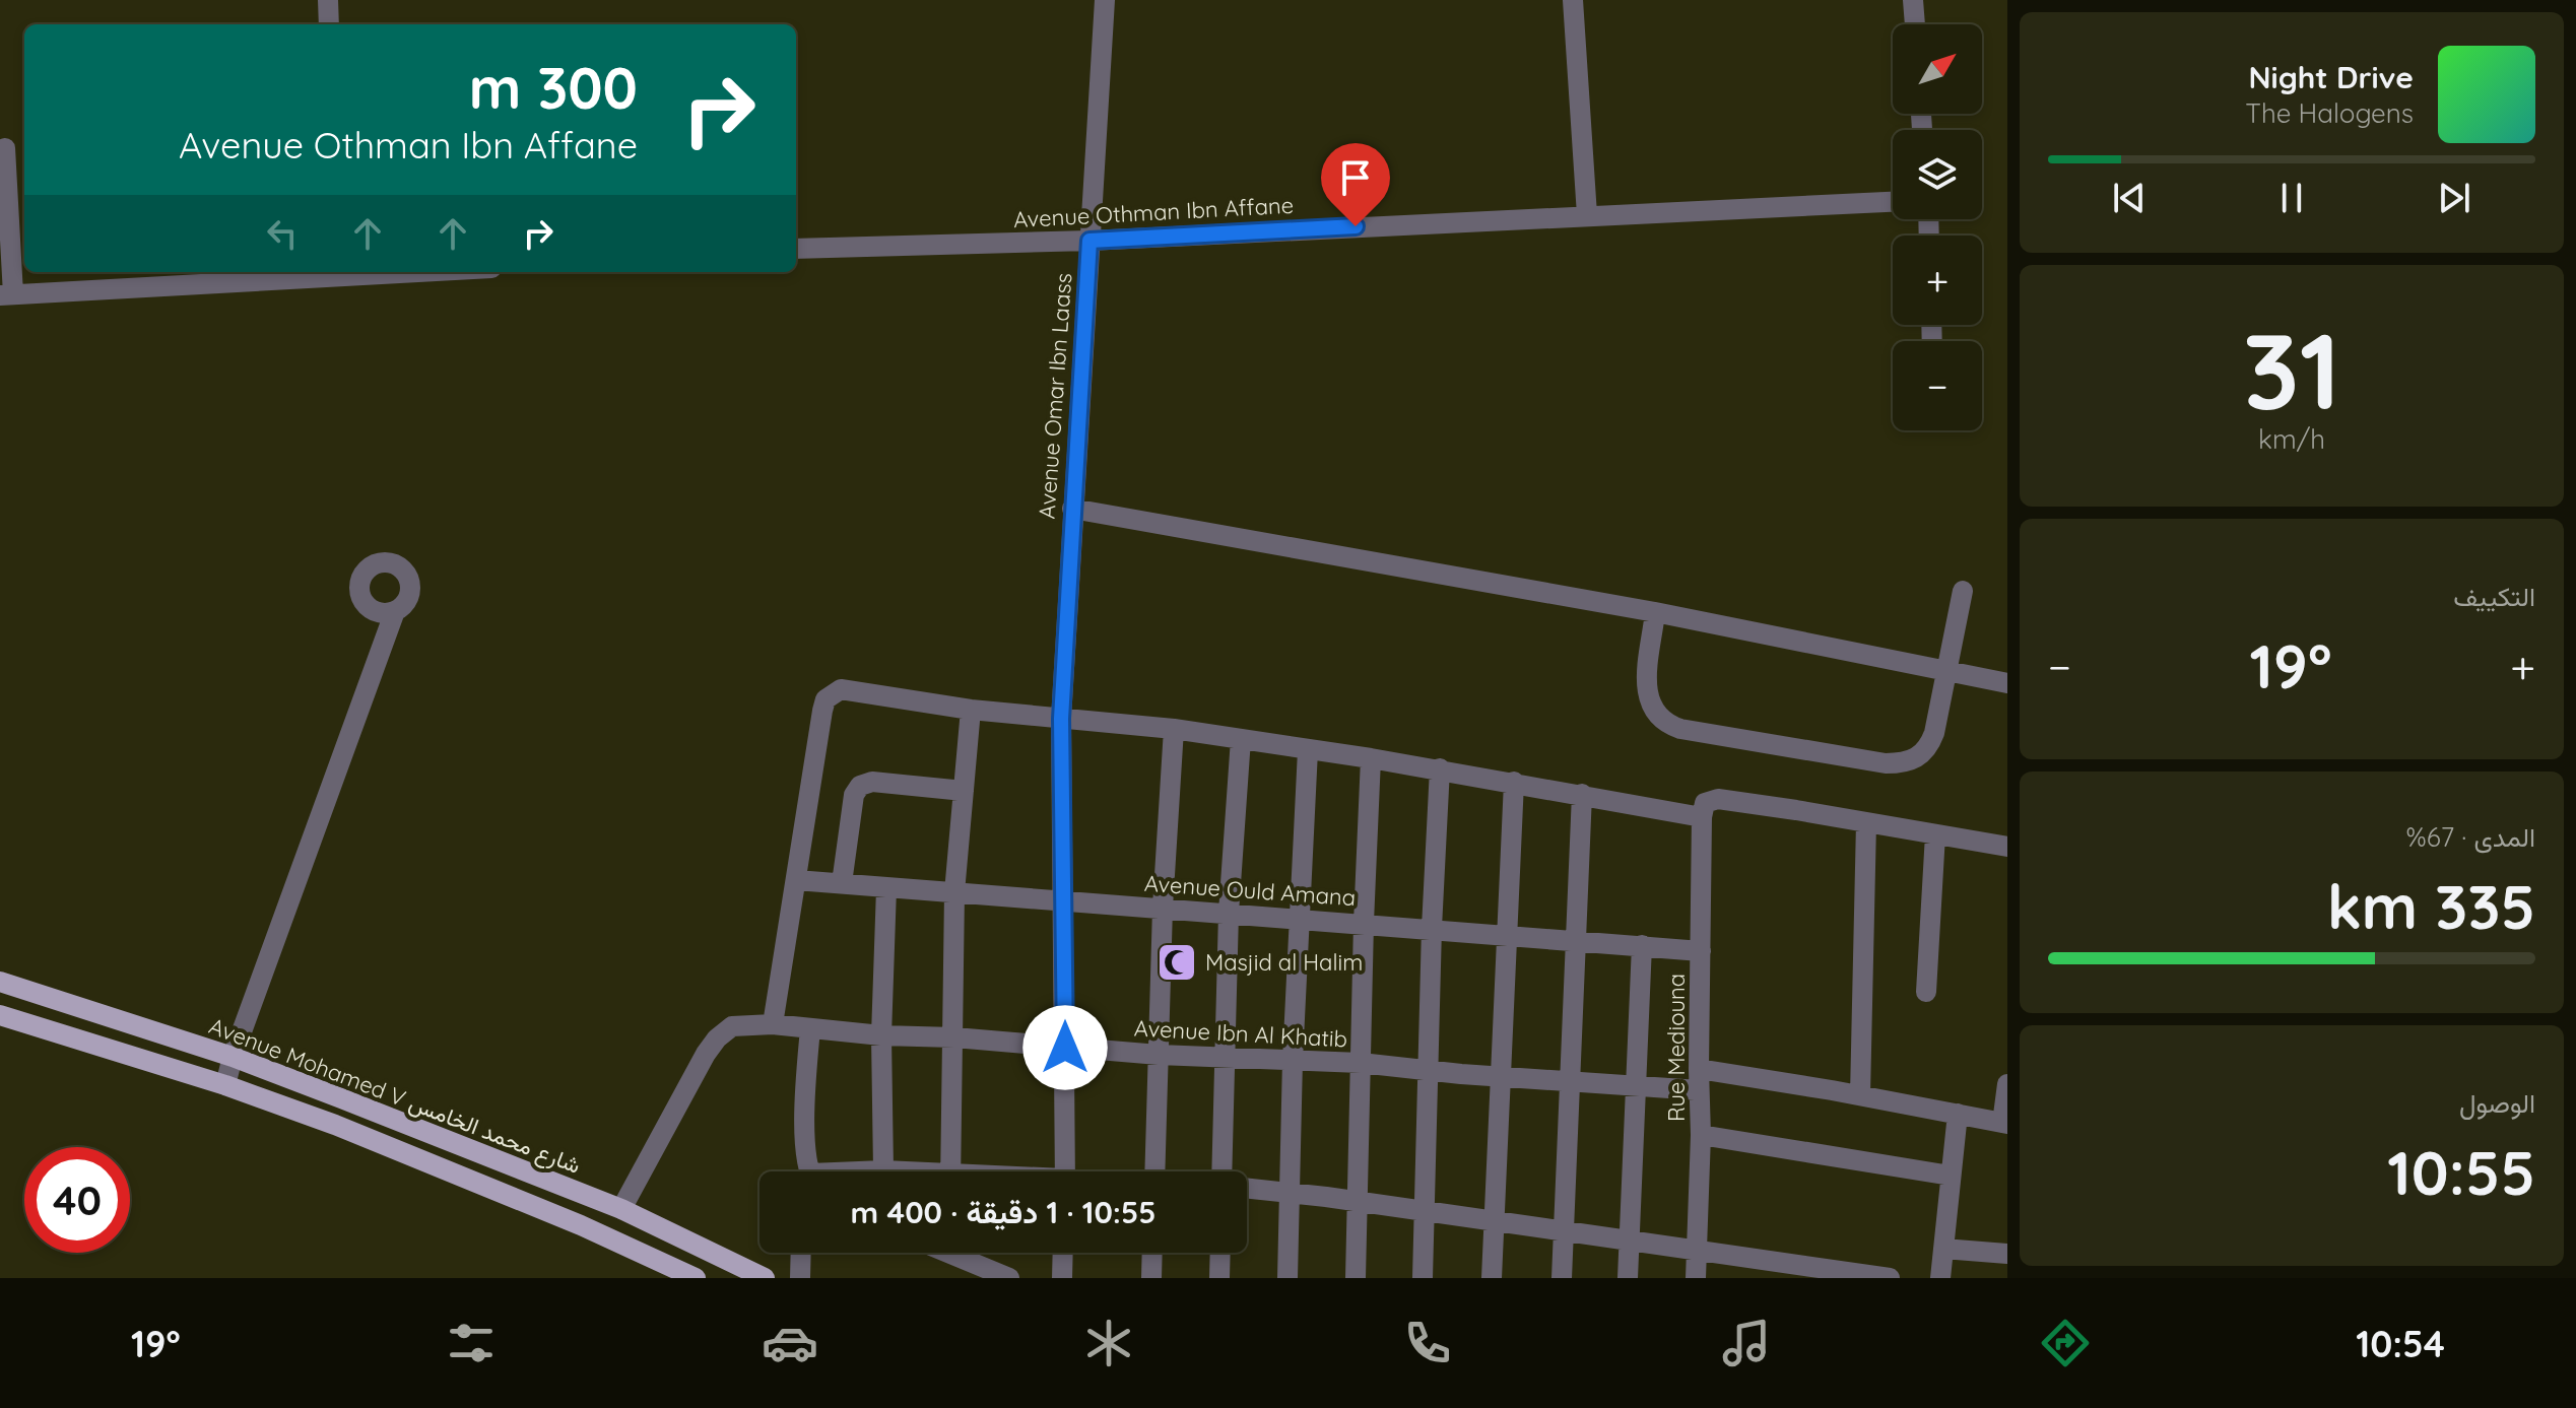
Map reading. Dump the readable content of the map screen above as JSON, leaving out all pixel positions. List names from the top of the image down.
{
  "streets": {
    "main road": ["Avenue Mohamed V شارع محمد الخامس"],
    "street": [
      "Avenue Othman Ibn Affane",
      "Avenue Omar Ibn Laass",
      "Avenue Ould Amana",
      "Avenue Ibn Al Khatib",
      "Rue Mediouna"
    ]
  },
  "crossings": [
    ["Avenue Othman Ibn Affane", "Avenue Omar Ibn Laass"],
    ["Avenue Omar Ibn Laass", "Avenue Ould Amana"],
    ["Avenue Omar Ibn Laass", "Avenue Ibn Al Khatib"],
    ["Avenue Ould Amana", "Rue Mediouna"],
    ["Avenue Ibn Al Khatib", "Rue Mediouna"],
    ["Avenue Ibn Al Khatib", "Avenue Mohamed V شارع محمد الخامس"]
  ],
  "places": {
    "mosque": ["Masjid al Halim"]
  },
  "north": "top right",
  "page": {
    "map_buttons": ["+", "−"],
    "turn": ["300 m", "Avenue Othman Ibn Affane"],
    "song": ["Night Drive", "The Halogens"],
    "tile": [
      ["31", "km/h"],
      "التكييف",
      ["المدى · 67%", "335 km"],
      ["الوصول", "10:55"]
    ],
    "heat": ["−", "19°", "+"],
    "limit": "40",
    "trip": "10:55 · 1 دقيقة · 400 m",
    "tabs": ["10:54", "19°"]
  }
}
